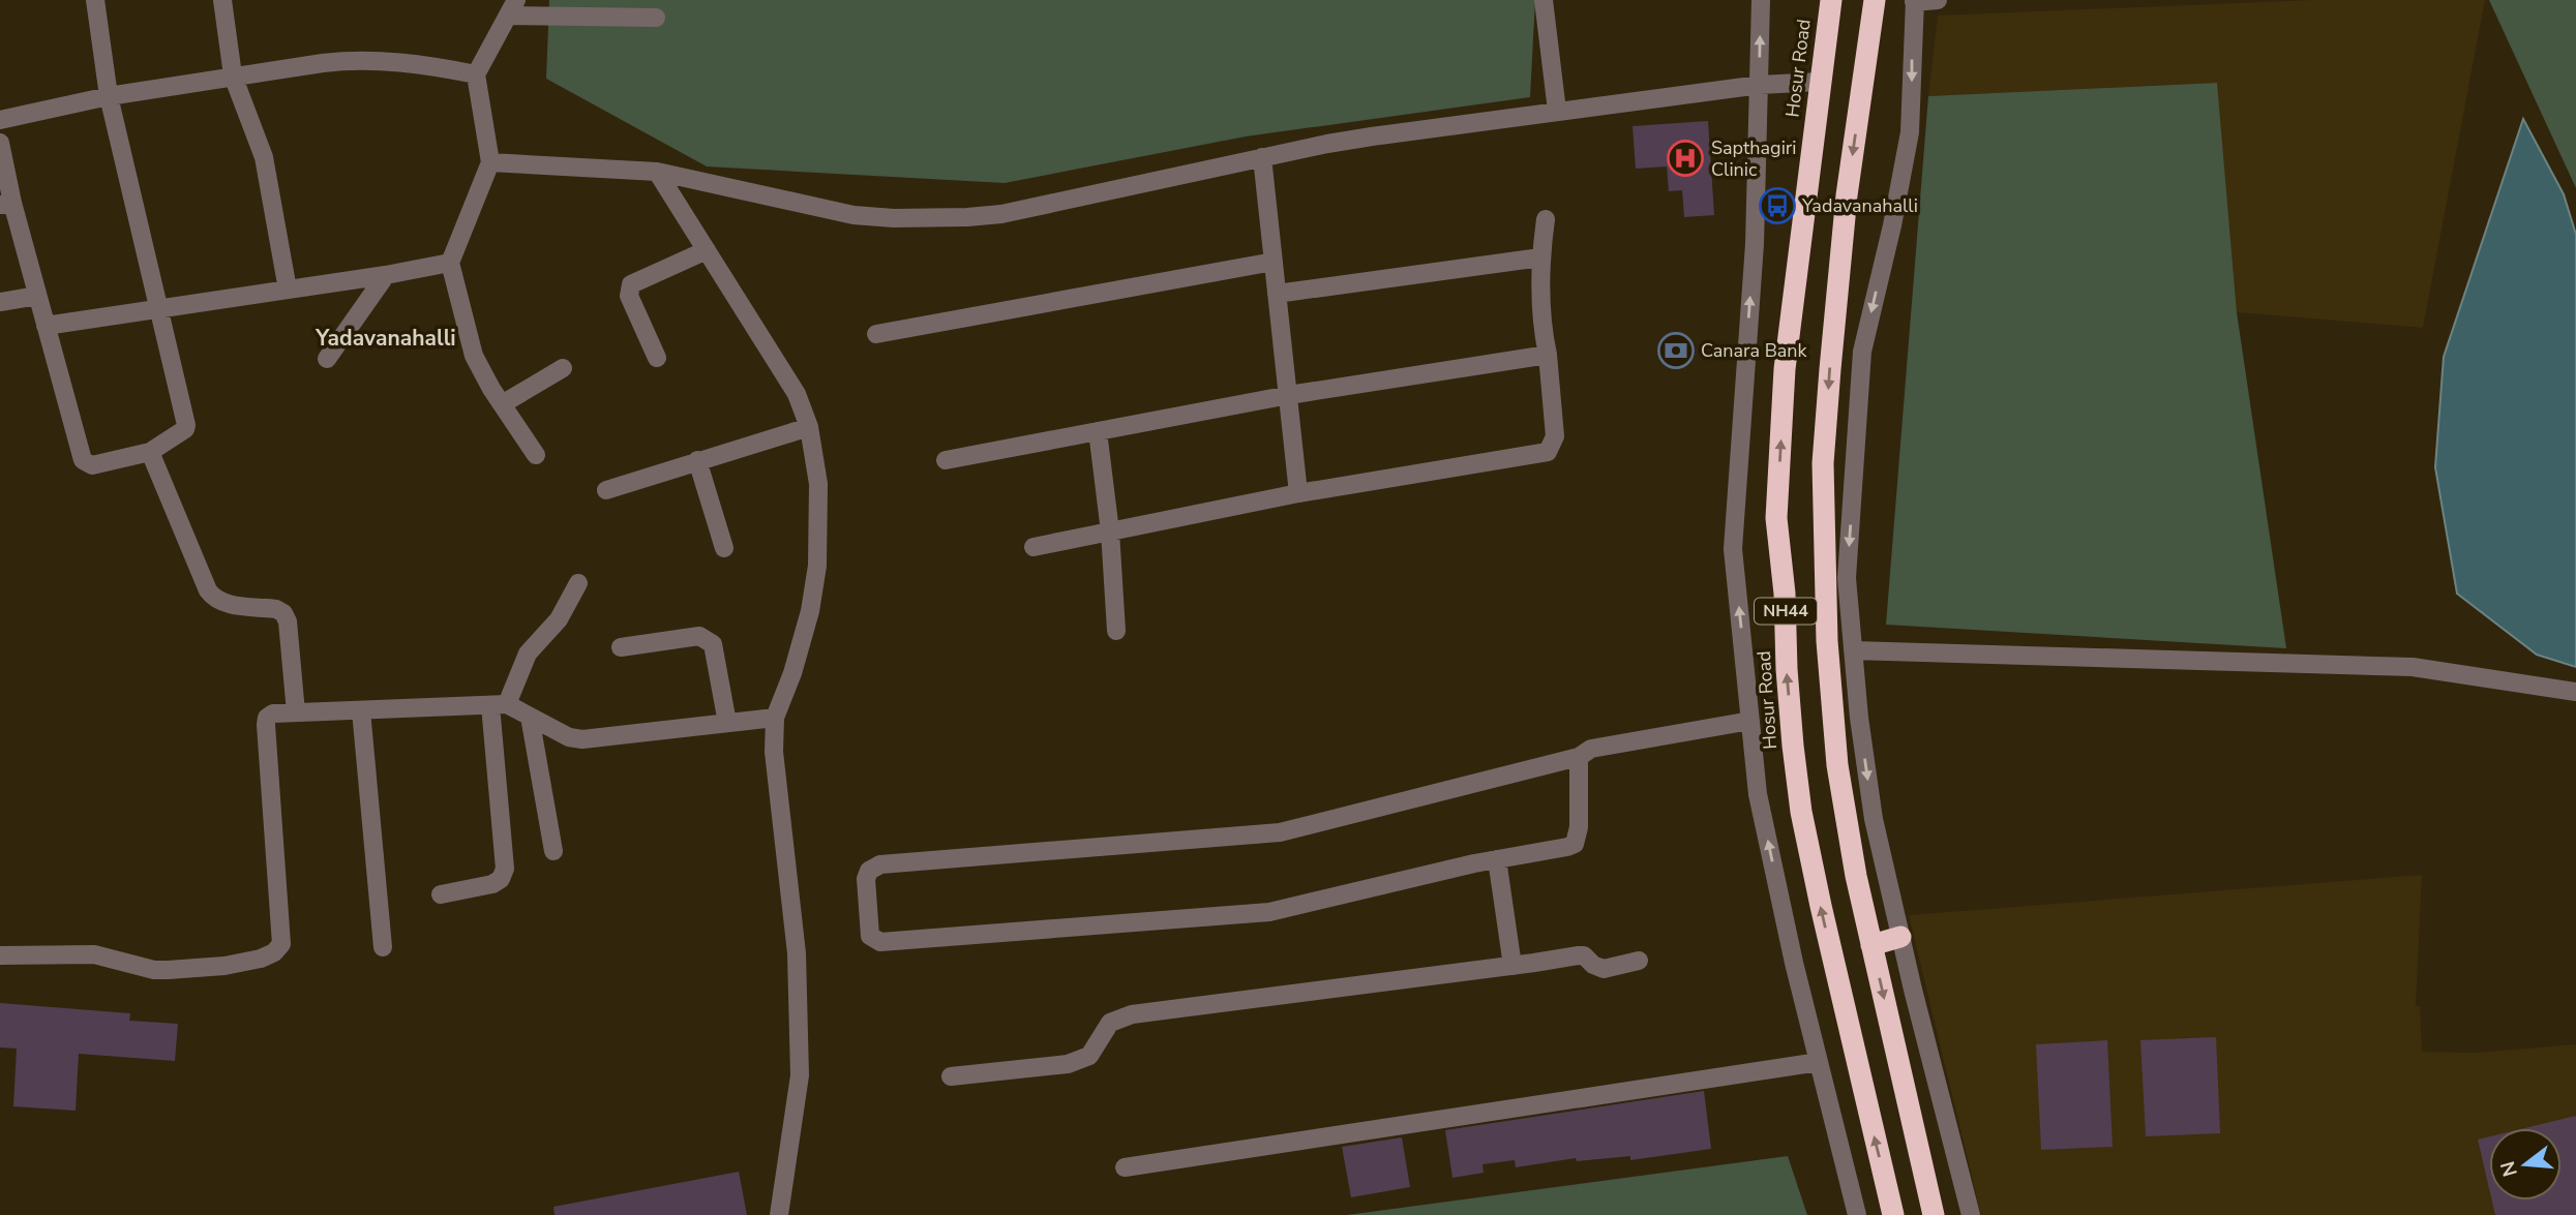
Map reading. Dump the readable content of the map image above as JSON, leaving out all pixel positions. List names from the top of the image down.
{
  "streets": {
    "highway": ["Hosur Road", "NH44"]
  },
  "districts": ["Yadavanahalli"],
  "places": {
    "hospital": ["Sapthagiri Clinic"],
    "bus stop": ["Yadavanahalli"],
    "bank": ["Canara Bank"]
  },
  "north": "left"
}
